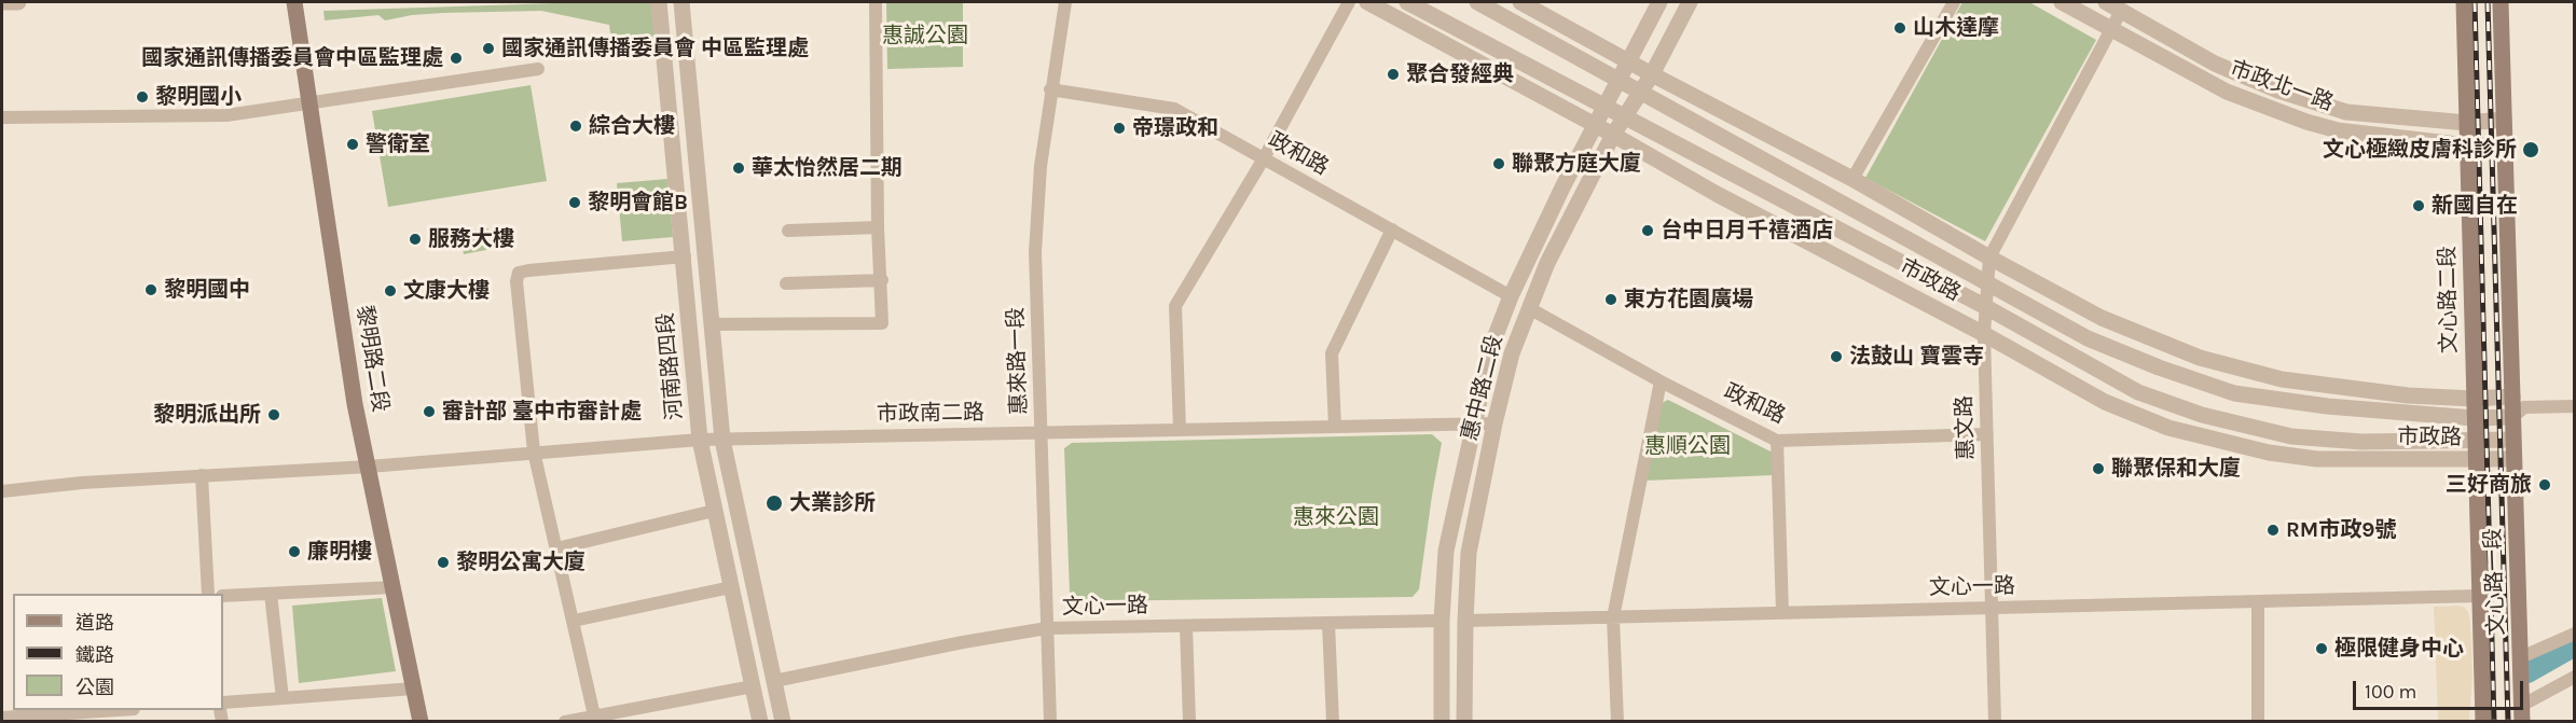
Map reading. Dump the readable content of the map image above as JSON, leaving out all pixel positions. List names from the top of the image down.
{
  "streets": {
    "main road": ["文心路二段", "黎明路二段", "文心路一段"],
    "street": [
      "市政北一路",
      "政和路",
      "市政路",
      "惠來路一段",
      "河南路四段",
      "惠中路二段",
      "市政南二路",
      "惠文路",
      "文心一路"
    ]
  },
  "crossings": [
    ["市政北一路", "文心路二段"],
    ["市政北一路", "惠文路"],
    ["政和路", "惠來路一段"],
    ["政和路", "惠中路二段"],
    ["政和路", "惠文路"],
    ["市政路", "文心路二段"],
    ["市政路", "惠中路二段"],
    ["市政路", "惠文路"],
    ["市政路", "文心路一段"],
    ["文心路二段", "文心路一段"],
    ["文心路二段", "文心一路"],
    ["黎明路二段", "市政南二路"],
    ["惠來路一段", "市政南二路"],
    ["惠來路一段", "文心一路"],
    ["河南路四段", "市政南二路"],
    ["惠中路二段", "市政南二路"],
    ["惠中路二段", "文心一路"],
    ["惠文路", "文心一路"],
    ["文心路一段", "文心一路"]
  ],
  "parks": ["惠誠公園", "惠順公園", "惠來公園"],
  "places": [
    "山木達摩",
    "國家通訊傳播委員會 中區監理處",
    "國家通訊傳播委員會中區監理處",
    "聚合發經典",
    "黎明國小",
    "綜合大樓",
    "帝璟政和",
    "警衛室",
    "文心極緻皮膚科診所",
    "聯聚方庭大廈",
    "華太怡然居二期",
    "黎明會館B",
    "新國自在",
    "台中日月千禧酒店",
    "服務大樓",
    "黎明國中",
    "文康大樓",
    "東方花園廣場",
    "法鼓山 寶雲寺",
    "審計部 臺中市審計處",
    "黎明派出所",
    "聯聚保和大廈",
    "三好商旅",
    "大業診所",
    "RM市政9號",
    "廉明樓",
    "黎明公寓大廈",
    "極限健身中心"
  ],
  "legend": ["道路", "鐵路", "公園"],
  "scale_bar": "100 m"
}
